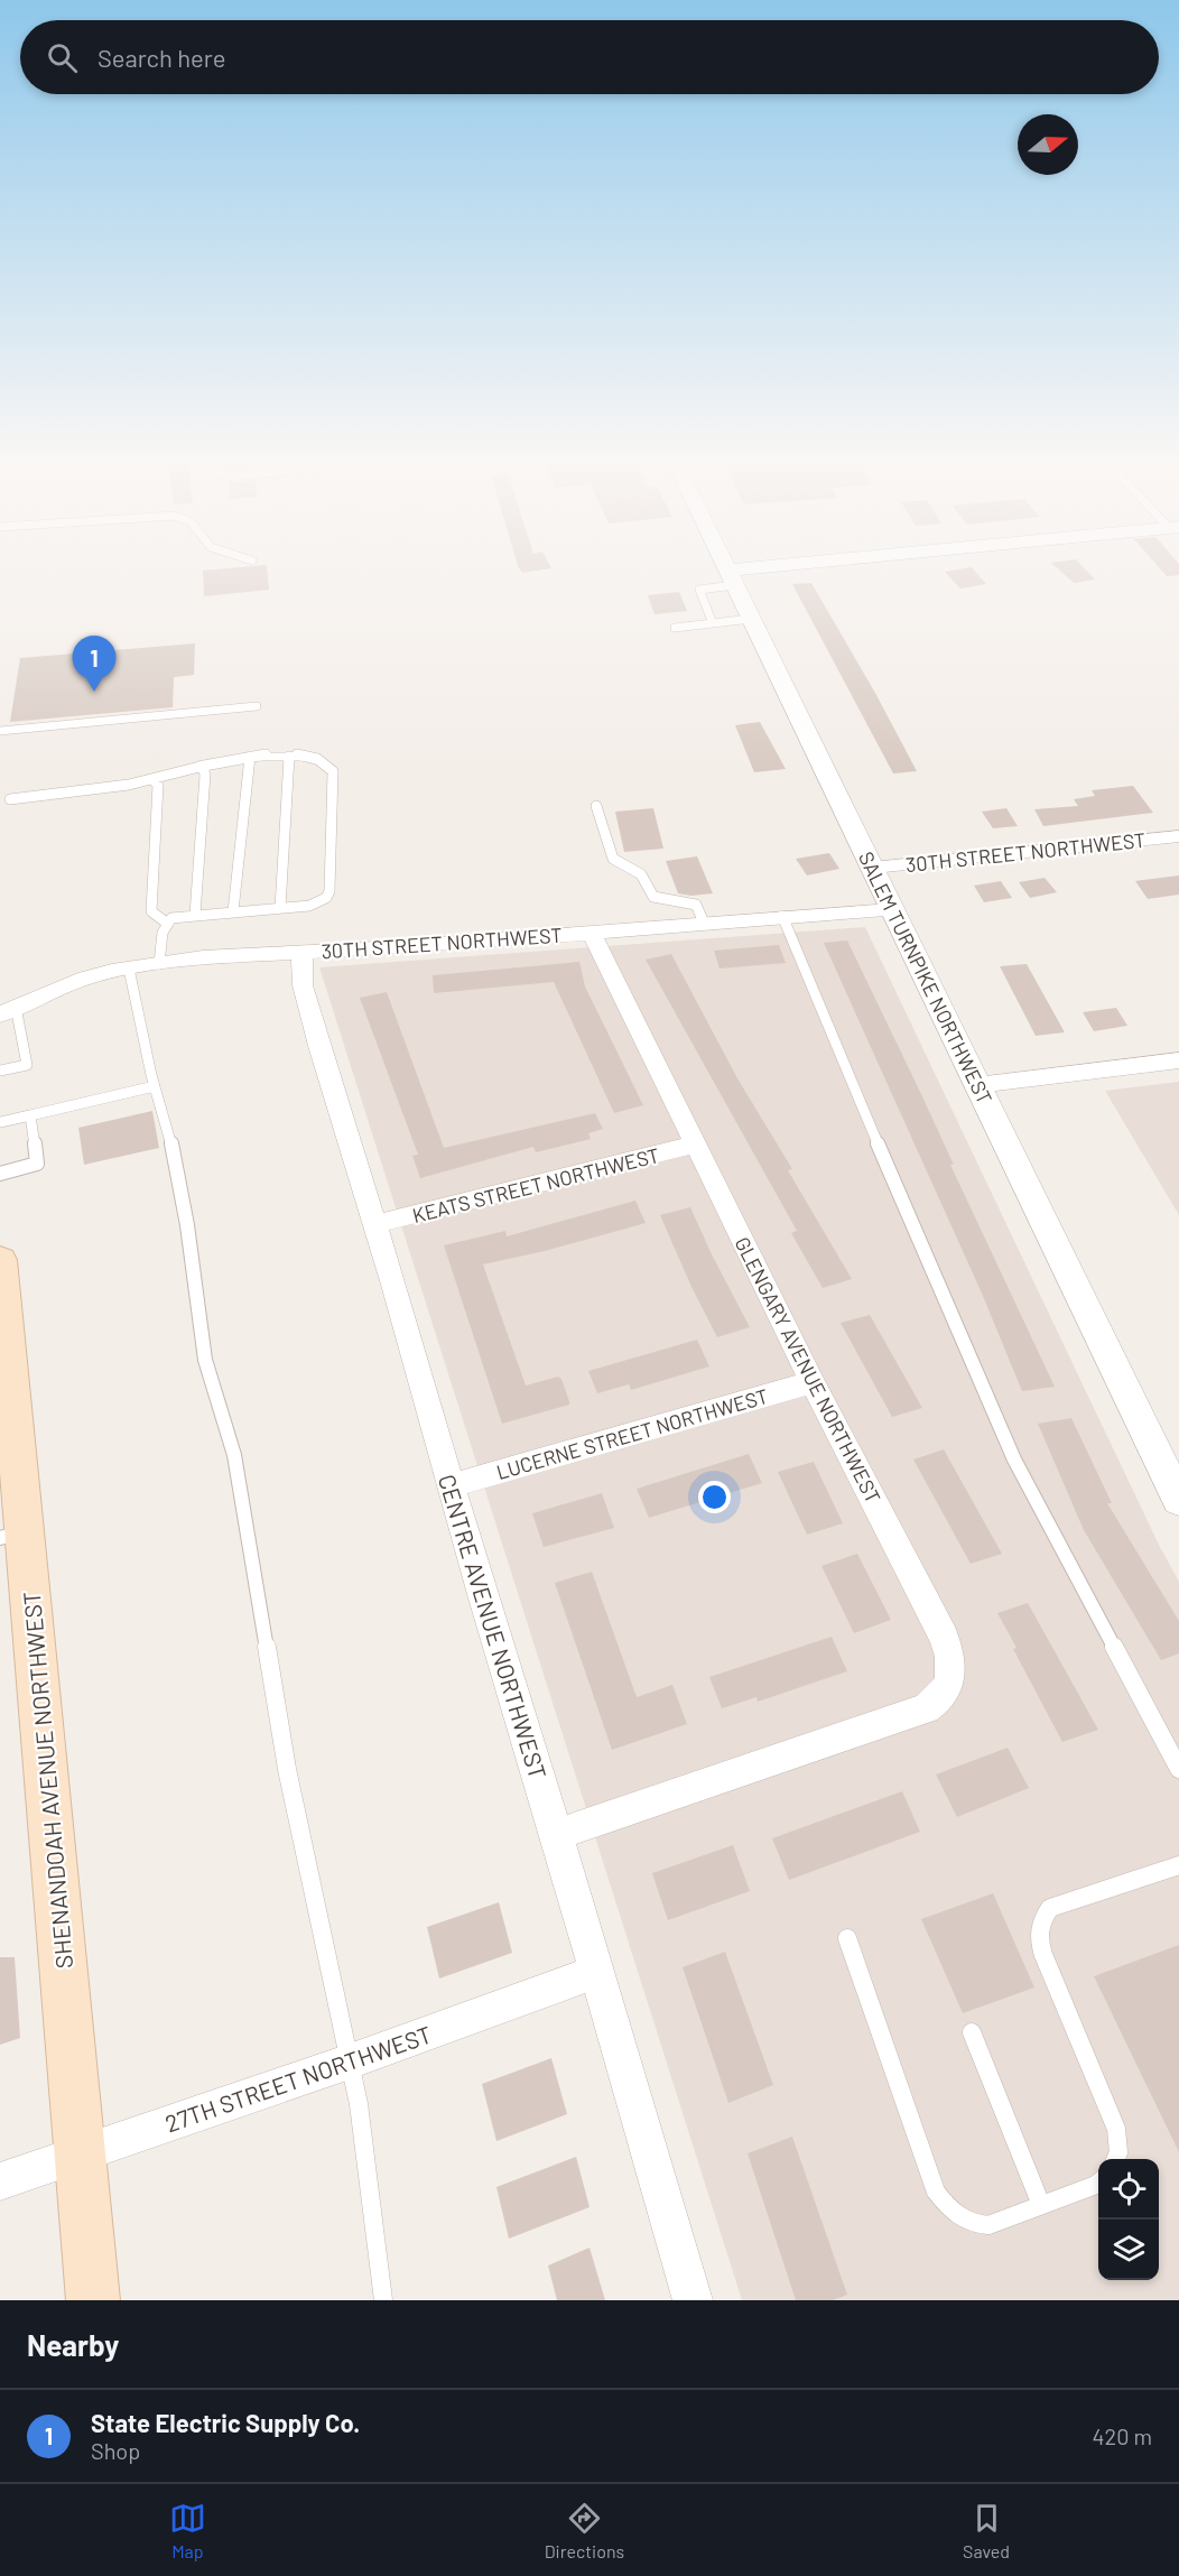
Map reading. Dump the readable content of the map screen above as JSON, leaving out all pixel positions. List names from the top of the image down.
{
  "streets": {
    "main road": ["SHENANDOAH AVENUE NORTHWEST"],
    "street": [
      "30TH STREET NORTHWEST",
      "SALEM TURNPIKE NORTHWEST",
      "KEATS STREET NORTHWEST",
      "GLENGARY AVENUE NORTHWEST",
      "LUCERNE STREET NORTHWEST",
      "CENTRE AVENUE NORTHWEST",
      "27TH STREET NORTHWEST"
    ]
  },
  "crossings": [
    ["30TH STREET NORTHWEST", "SALEM TURNPIKE NORTHWEST"],
    ["30TH STREET NORTHWEST", "GLENGARY AVENUE NORTHWEST"],
    ["30TH STREET NORTHWEST", "CENTRE AVENUE NORTHWEST"],
    ["KEATS STREET NORTHWEST", "GLENGARY AVENUE NORTHWEST"],
    ["KEATS STREET NORTHWEST", "CENTRE AVENUE NORTHWEST"],
    ["GLENGARY AVENUE NORTHWEST", "LUCERNE STREET NORTHWEST"],
    ["GLENGARY AVENUE NORTHWEST", "CENTRE AVENUE NORTHWEST"],
    ["LUCERNE STREET NORTHWEST", "CENTRE AVENUE NORTHWEST"],
    ["CENTRE AVENUE NORTHWEST", "27TH STREET NORTHWEST"],
    ["SHENANDOAH AVENUE NORTHWEST", "27TH STREET NORTHWEST"]
  ],
  "north": "right",
  "page": {
    "search": "Search here",
    "pins": "1",
    "heading": "Nearby",
    "list": [
      {
        "mark": "1",
        "name": "State Electric Supply Co.",
        "note": "Shop",
        "value": "420 m"
      }
    ],
    "nav": ["Map", "Directions", "Saved"]
  }
}
